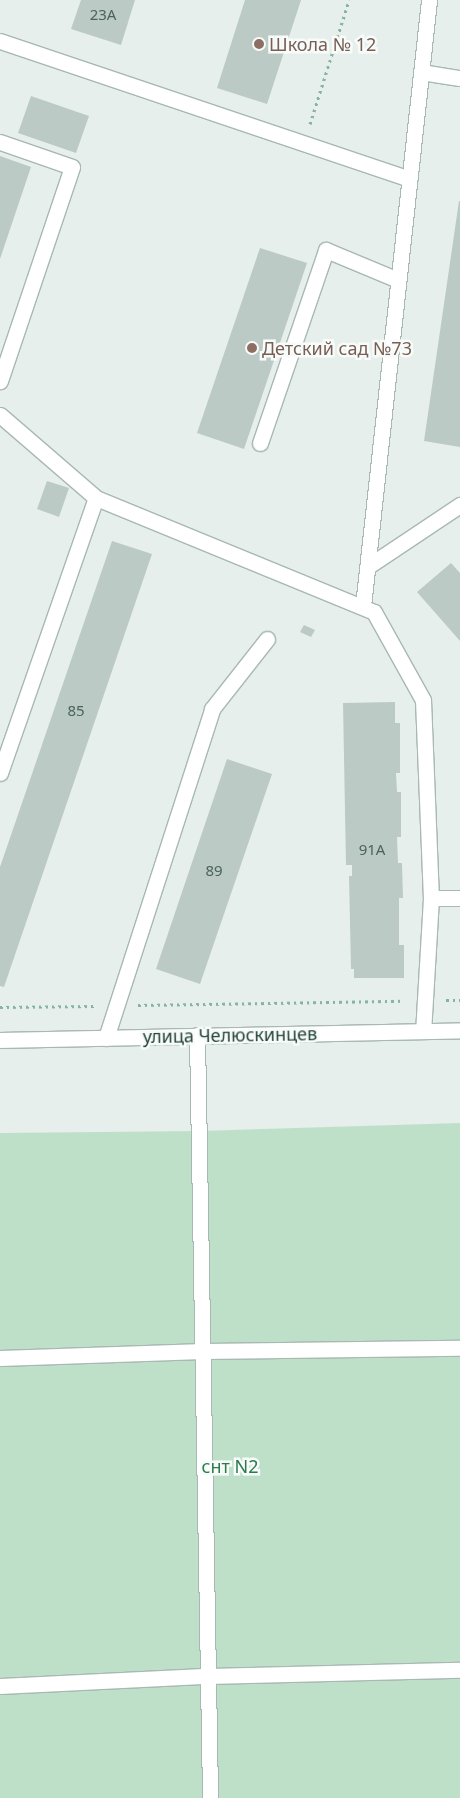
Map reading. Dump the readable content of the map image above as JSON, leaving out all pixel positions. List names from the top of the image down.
{
  "streets": {
    "street": ["улица Челюскинцев"]
  },
  "parks": ["снт N2"],
  "places": ["Школа № 12", "Детский сад №73"],
  "house_numbers": [
    "23А",
    "85",
    "91А",
    "89"
  ]
}
